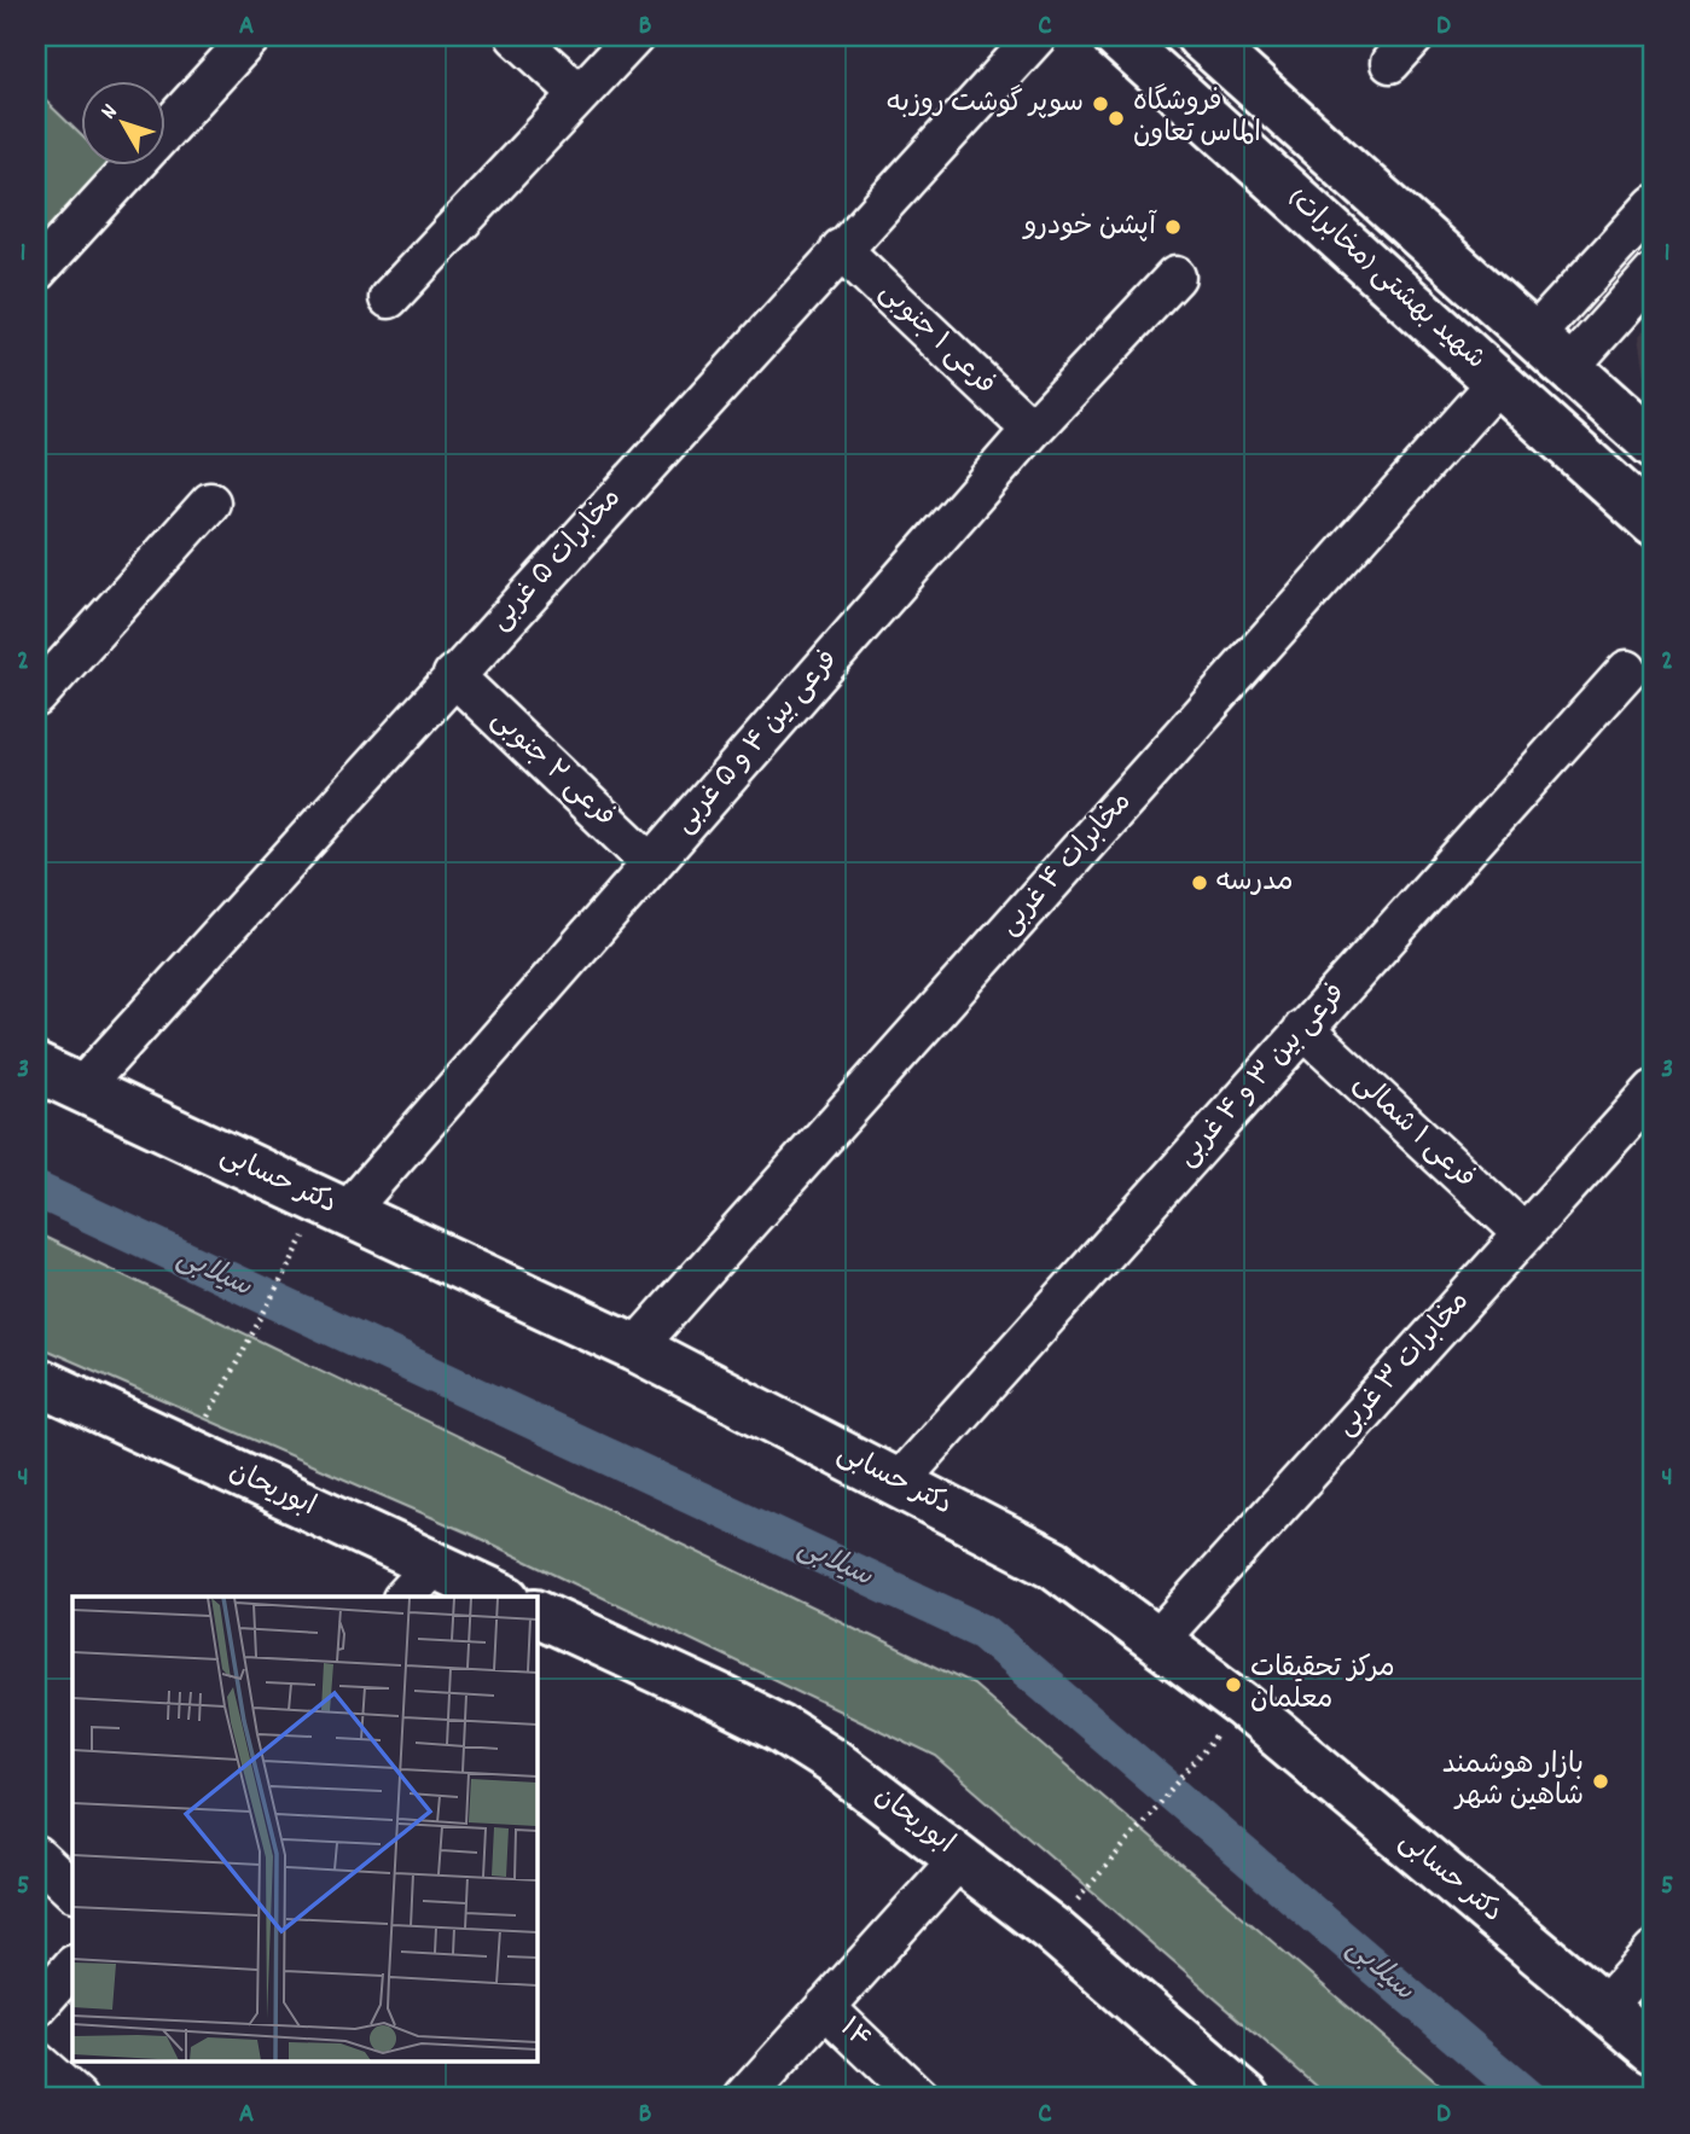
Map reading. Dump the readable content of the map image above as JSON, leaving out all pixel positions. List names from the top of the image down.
{
  "streets": {
    "main road": ["شهید بهشتی (مخابرات)", "دکتر حسابی", "ابوریحان"],
    "street": [
      "فرعی ۱ جنوبی",
      "مخابرات ۵ غربی",
      "فرعی بین ۴ و ۵ غربی",
      "فرعی ۲ جنوبی",
      "مخابرات ۴ غربی",
      "فرعی بین ۳ و ۴ غربی",
      "فرعی ۱ شمالی",
      "مخابرات ۳ غربی",
      "۱۴"
    ]
  },
  "crossings": [
    ["شهید بهشتی (مخابرات)", "مخابرات ۴ غربی"],
    ["فرعی ۱ جنوبی", "مخابرات ۵ غربی"],
    ["فرعی ۱ جنوبی", "فرعی بین ۴ و ۵ غربی"],
    ["مخابرات ۵ غربی", "فرعی ۲ جنوبی"],
    ["مخابرات ۵ غربی", "دکتر حسابی"],
    ["فرعی بین ۴ و ۵ غربی", "فرعی ۲ جنوبی"],
    ["فرعی بین ۴ و ۵ غربی", "دکتر حسابی"],
    ["مخابرات ۴ غربی", "دکتر حسابی"],
    ["فرعی بین ۳ و ۴ غربی", "فرعی ۱ شمالی"],
    ["فرعی بین ۳ و ۴ غربی", "دکتر حسابی"],
    ["فرعی ۱ شمالی", "مخابرات ۳ غربی"],
    ["دکتر حسابی", "مخابرات ۳ غربی"]
  ],
  "water": ["سیلابی"],
  "places": [
    "سوپر گوشت روزبه",
    "فروشگاه الماس تعاون",
    "آپشن خودرو",
    "مدرسه",
    "مرکز تحقیقات معلمان",
    "بازار هوشمند شاهین شهر"
  ],
  "north": "top left",
  "grid": {
    "columns": [
      "A",
      "B",
      "C",
      "D"
    ],
    "rows": [
      "1",
      "2",
      "3",
      "4",
      "5"
    ]
  }
}
